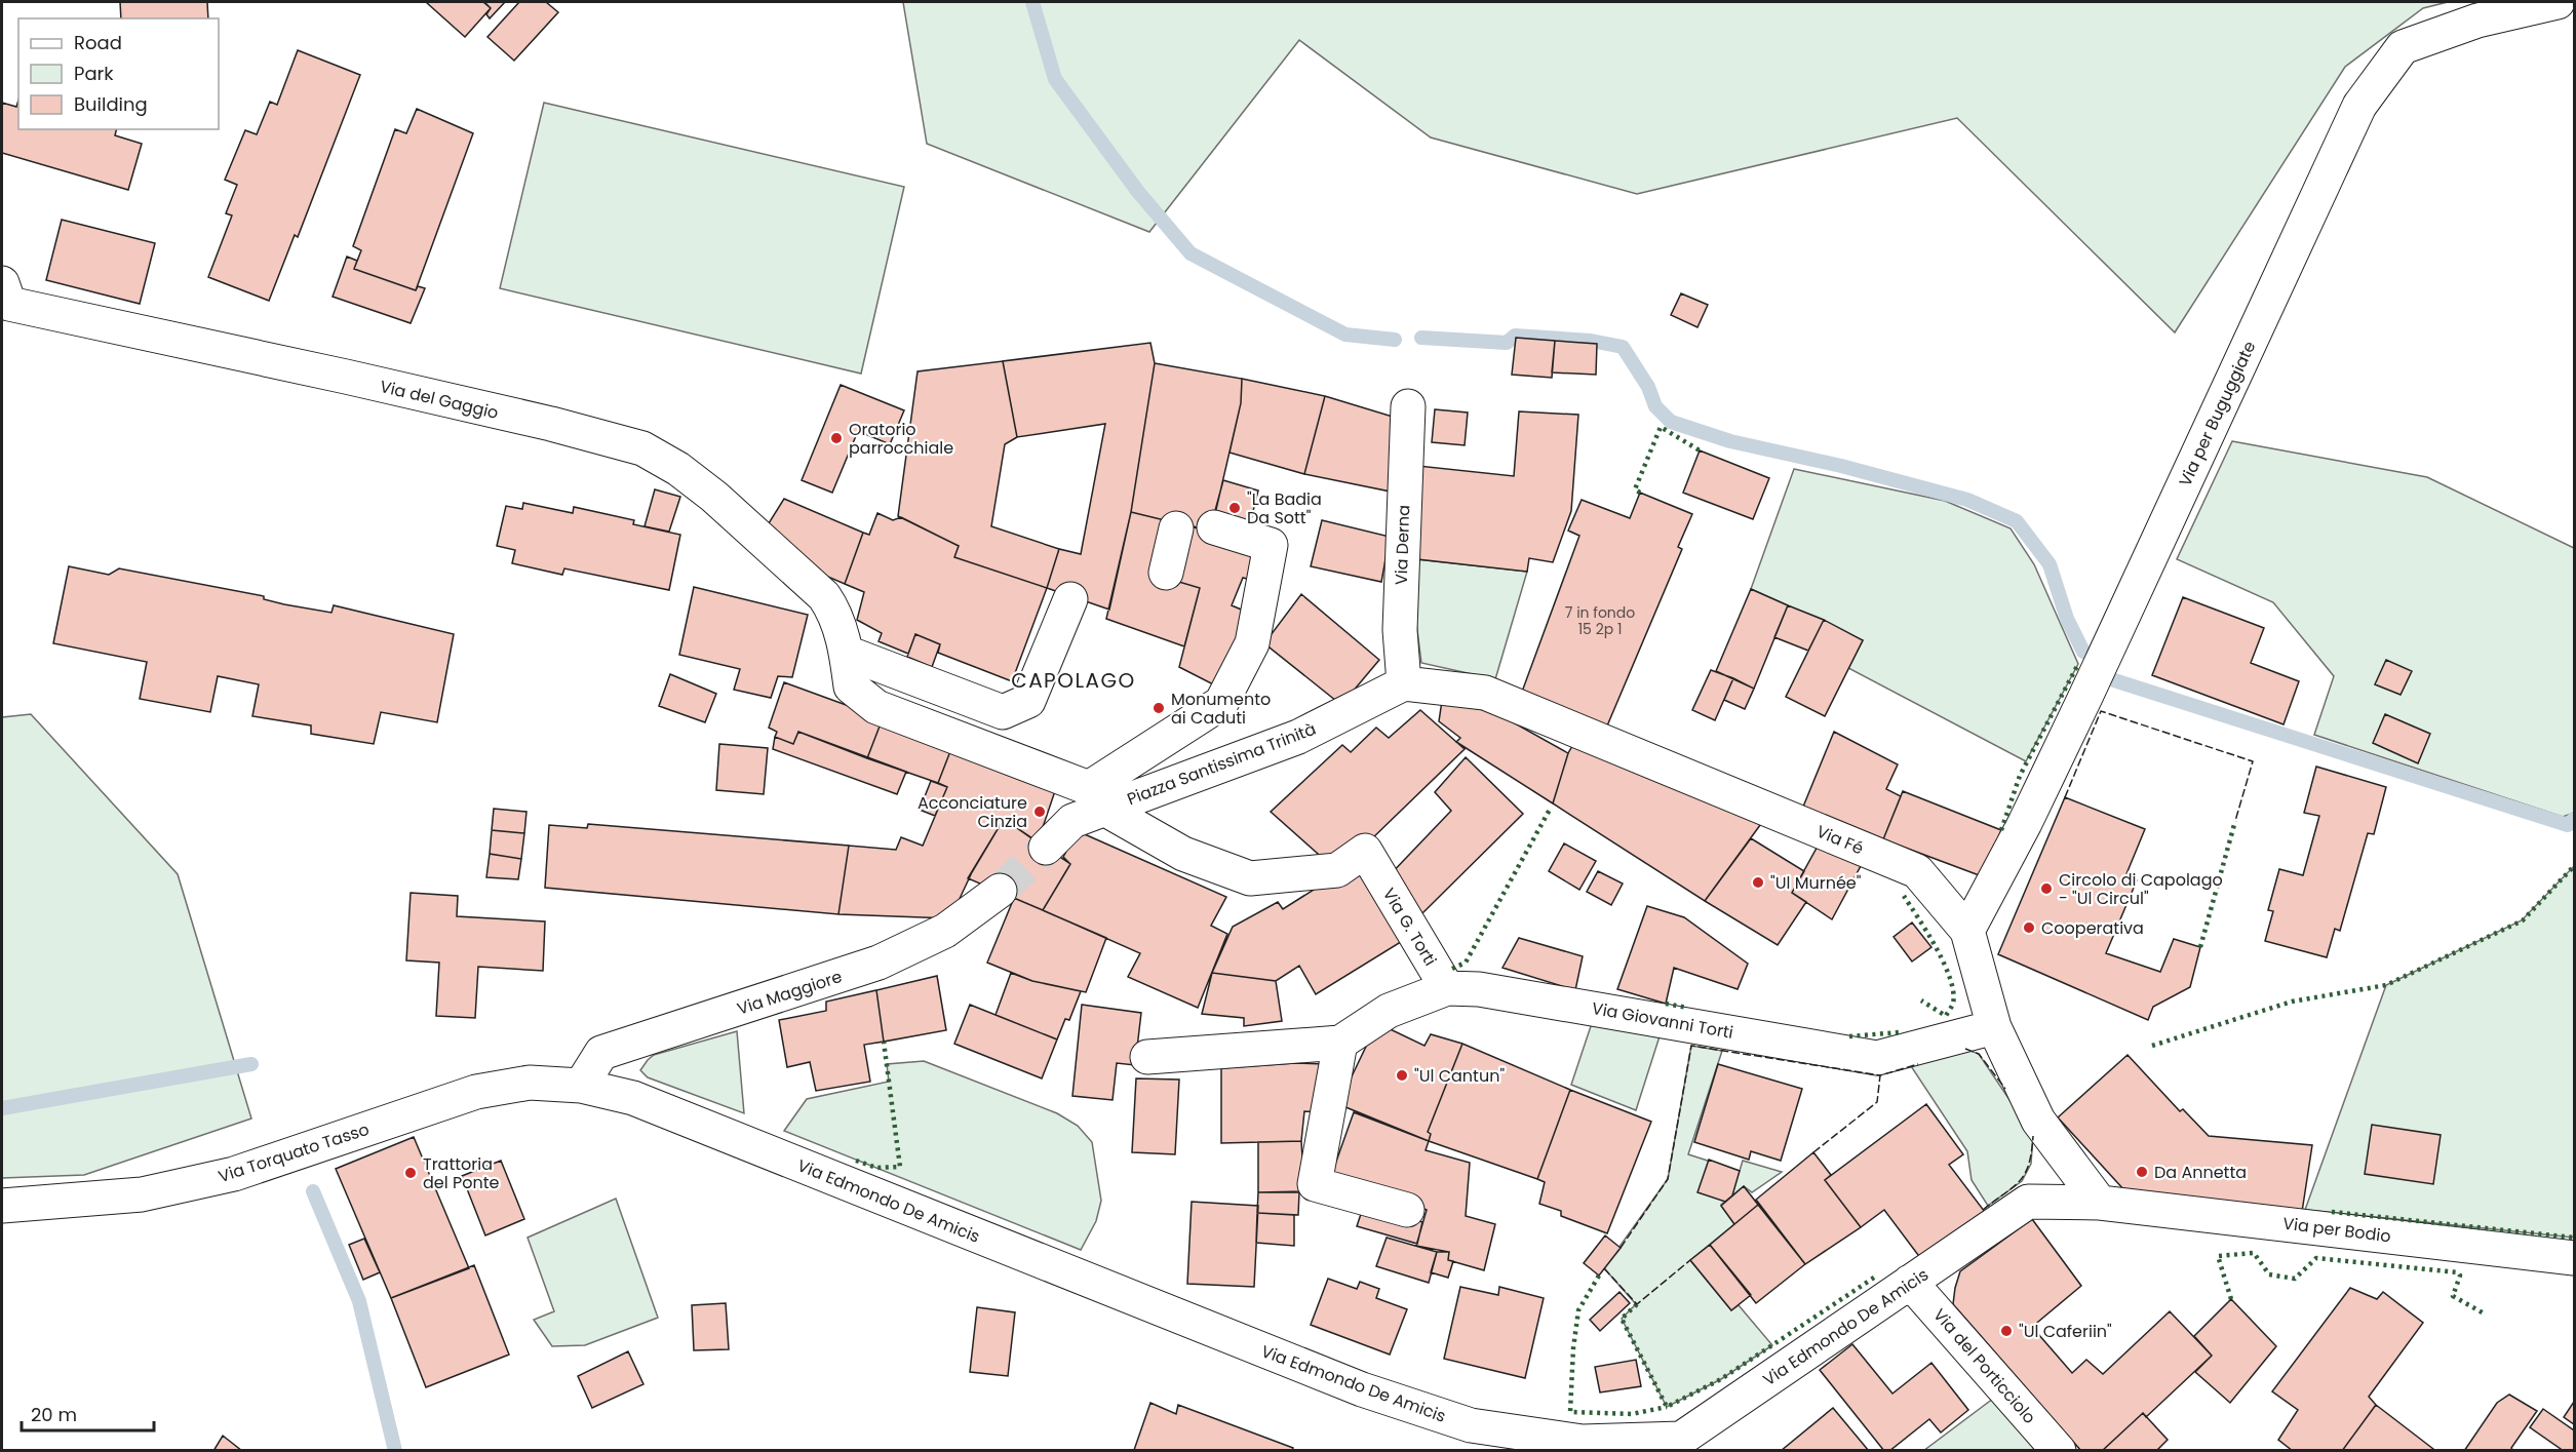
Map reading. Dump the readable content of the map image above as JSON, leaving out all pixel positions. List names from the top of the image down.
{
  "streets": {
    "street": [
      "Via del Gaggio",
      "Via per Buguggiate",
      "Via Derna",
      "Piazza Santissima Trinità",
      "Via Fé",
      "Via G. Torti",
      "Via Maggiore",
      "Via Giovanni Torti",
      "Via Torquato Tasso",
      "Via Edmondo De Amicis",
      "Via per Bodio",
      "Via del Porticciolo"
    ]
  },
  "crossings": [
    ["Via del Gaggio", "Piazza Santissima Trinità"],
    ["Via per Buguggiate", "Via Fé"],
    ["Via Derna", "Piazza Santissima Trinità"],
    ["Via Derna", "Via Fé"],
    ["Piazza Santissima Trinità", "Via Fé"],
    ["Piazza Santissima Trinità", "Via G. Torti"],
    ["Via Fé", "Via Giovanni Torti"],
    ["Via Fé", "Via Edmondo De Amicis"],
    ["Via Fé", "Via per Bodio"],
    ["Via G. Torti", "Via Giovanni Torti"],
    ["Via Maggiore", "Via Torquato Tasso"],
    ["Via Maggiore", "Via Edmondo De Amicis"],
    ["Via Torquato Tasso", "Via Edmondo De Amicis"],
    ["Via Edmondo De Amicis", "Via per Bodio"],
    ["Via Edmondo De Amicis", "Via del Porticciolo"]
  ],
  "districts": ["CAPOLAGO"],
  "places": [
    "Oratorio parrocchiale",
    "\"La Badia Da Sott\"",
    "Monumento ai Caduti",
    "Acconciature Cinzia",
    "\"Ul Murnée\"",
    "Circolo di Capolago - \"Ul Circul\"",
    "Cooperativa",
    "\"Ul Cantun\"",
    "Da Annetta",
    "Trattoria del Ponte",
    "\"Ul Caferiin\""
  ],
  "house_numbers": ["7 in fondo 15 2p 1"],
  "legend": ["Road", "Park", "Building"],
  "scale_bar": "20 m"
}
